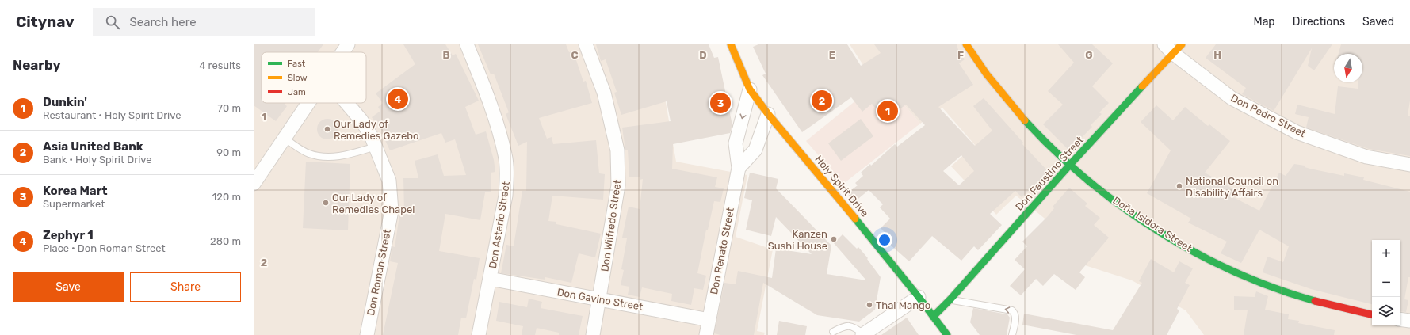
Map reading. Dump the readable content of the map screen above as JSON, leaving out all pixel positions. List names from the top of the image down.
{
  "streets": {
    "street": [
      "Don Pedro Street",
      "Don Faustino Street",
      "Holy Spirit Drive",
      "Doña Isidora Street",
      "Don Asterio Street",
      "Don Wilfredo Street",
      "Don Renato Street",
      "Don Roman Street",
      "Don Gavino Street"
    ]
  },
  "crossings": [
    ["Don Pedro Street", "Don Faustino Street"],
    ["Don Faustino Street", "Holy Spirit Drive"],
    ["Don Faustino Street", "Doña Isidora Street"],
    ["Holy Spirit Drive", "Don Renato Street"],
    ["Don Asterio Street", "Don Gavino Street"],
    ["Don Wilfredo Street", "Don Gavino Street"],
    ["Don Renato Street", "Don Gavino Street"]
  ],
  "places": [
    "Our Lady of Remedies Gazebo",
    "National Council on Disability Affairs",
    "Our Lady of Remedies Chapel",
    "Kanzen Sushi House",
    "Thai Mango"
  ],
  "legend": ["Fast", "Slow", "Jam"],
  "north": "bottom",
  "page": {
    "header": "Citynav",
    "search": "Search here",
    "nav": ["Map", "Directions", "Saved"],
    "heading": ["Nearby", "4 results"],
    "list": [
      {
        "mark": "1",
        "name": "Dunkin'",
        "note": "Restaurant · Holy Spirit Drive",
        "value": "70 m"
      },
      {
        "mark": "2",
        "name": "Asia United Bank",
        "note": "Bank · Holy Spirit Drive",
        "value": "90 m"
      },
      {
        "mark": "3",
        "name": "Korea Mart",
        "note": "Supermarket",
        "value": "120 m"
      },
      {
        "mark": "4",
        "name": "Zephyr 1",
        "note": "Place · Don Roman Street",
        "value": "280 m"
      }
    ],
    "pins": [
      "4",
      "2",
      "3",
      "1"
    ],
    "map_buttons": ["+", "−"],
    "buttons": ["Save", "Share"]
  },
  "grid": {
    "columns": [
      "B",
      "C",
      "D",
      "E",
      "F",
      "G",
      "H"
    ],
    "rows": ["1", "2"]
  }
}
